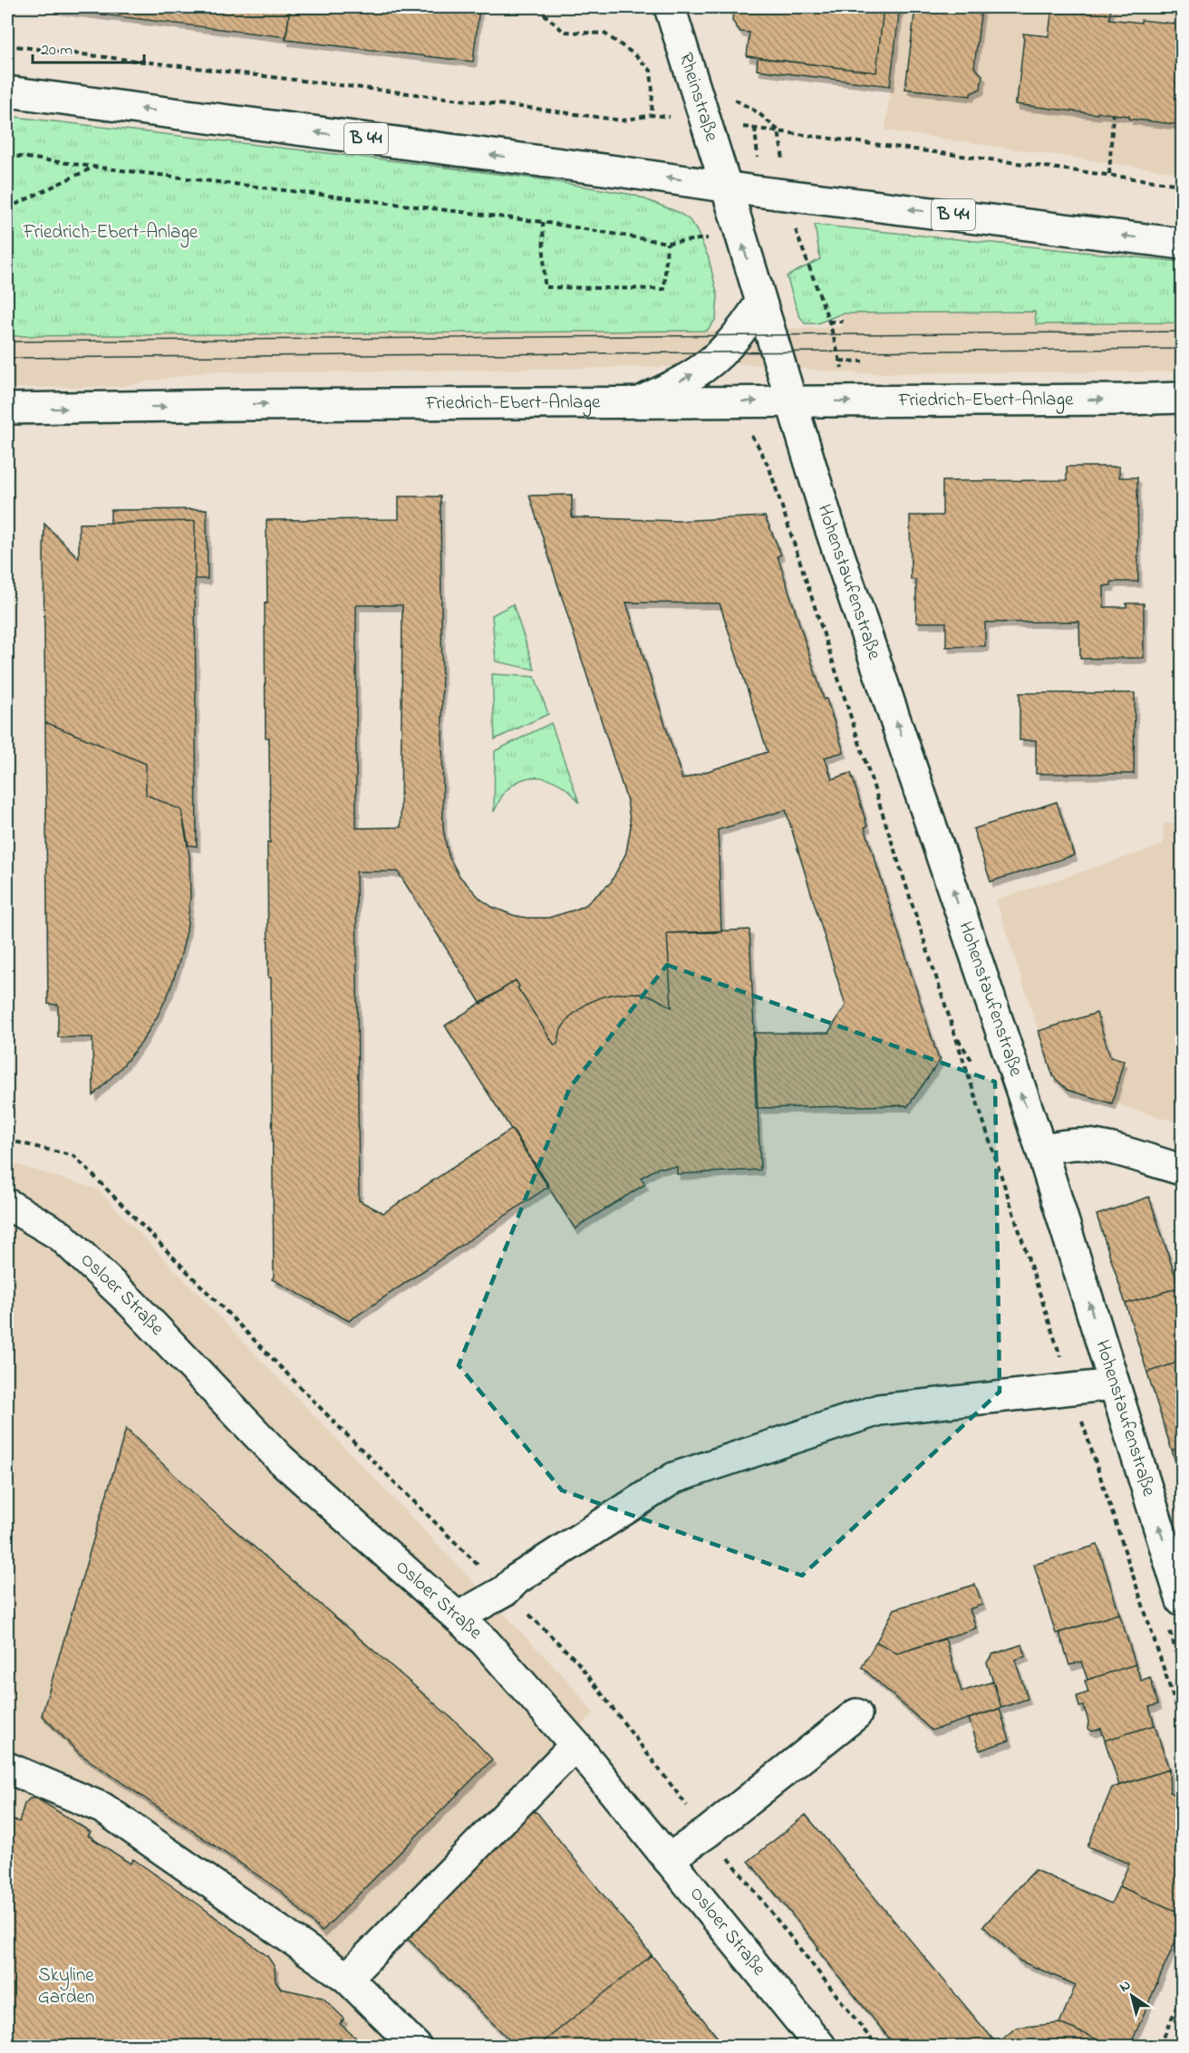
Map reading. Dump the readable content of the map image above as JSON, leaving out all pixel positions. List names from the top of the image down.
{
  "streets": {
    "main road": [
      "Rheinstraße",
      "B 44",
      "Friedrich-Ebert-Anlage",
      "Hohenstaufenstraße",
      "Osloer Straße"
    ]
  },
  "crossings": [
    ["Rheinstraße", "B 44"],
    ["Friedrich-Ebert-Anlage", "Hohenstaufenstraße"]
  ],
  "one_way": ["Hohenstaufenstraße"],
  "parks": ["Friedrich-Ebert-Anlage", "Skyline Garden"],
  "scale_bar": "20 m",
  "north": "top left"
}
